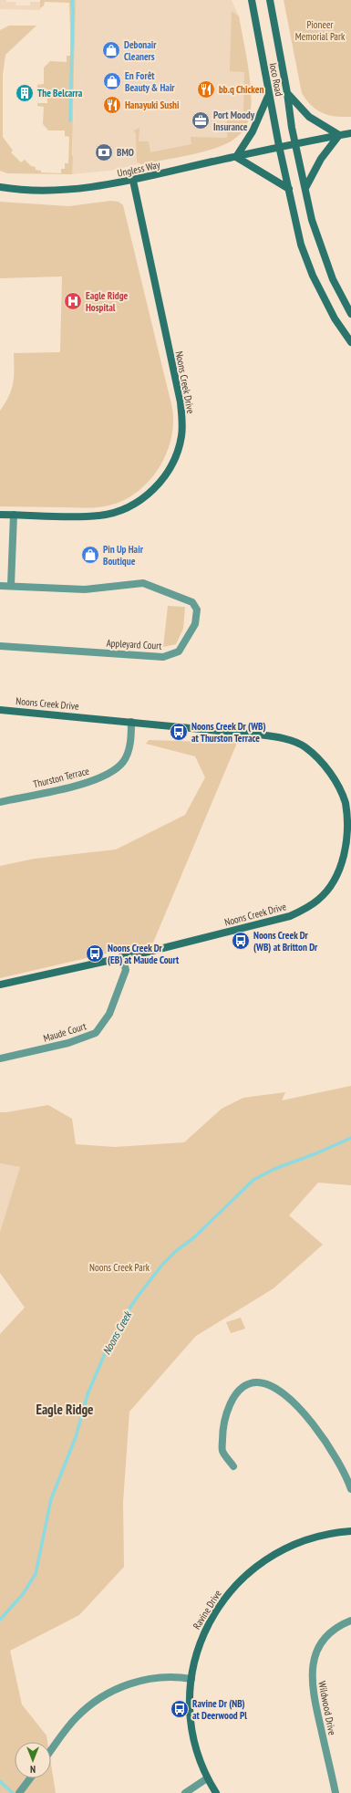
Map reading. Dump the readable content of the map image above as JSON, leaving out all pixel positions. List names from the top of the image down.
{
  "streets": {
    "street": [
      "Ioco Road",
      "Ungless Way",
      "Noons Creek Drive",
      "Appleyard Court",
      "Thurston Terrace",
      "Maude Court",
      "Ravine Drive",
      "Wildwood Drive"
    ]
  },
  "crossings": [
    ["Ioco Road", "Ungless Way"],
    ["Ungless Way", "Noons Creek Drive"],
    ["Noons Creek Drive", "Thurston Terrace"],
    ["Noons Creek Drive", "Maude Court"]
  ],
  "districts": ["Eagle Ridge"],
  "water": ["Noons Creek"],
  "parks": ["Pioneer Memorial Park", "Noons Creek Park"],
  "places": {
    "shop": ["Debonair Cleaners", "En Forêt Beauty & Hair", "Pin Up Hair Boutique"],
    "restaurant": ["bb.q Chicken", "Hanayuki Sushi"],
    "building": ["The Belcarra"],
    "office": ["Port Moody Insurance"],
    "bank": ["BMO"],
    "hospital": ["Eagle Ridge Hospital"],
    "bus stop": [
      "Noons Creek Dr (WB) at Thurston Terrace",
      "Noons Creek Dr (WB) at Britton Dr",
      "Noons Creek Dr (EB) at Maude Court",
      "Ravine Dr (NB) at Deerwood Pl"
    ]
  },
  "north": "bottom"
}
